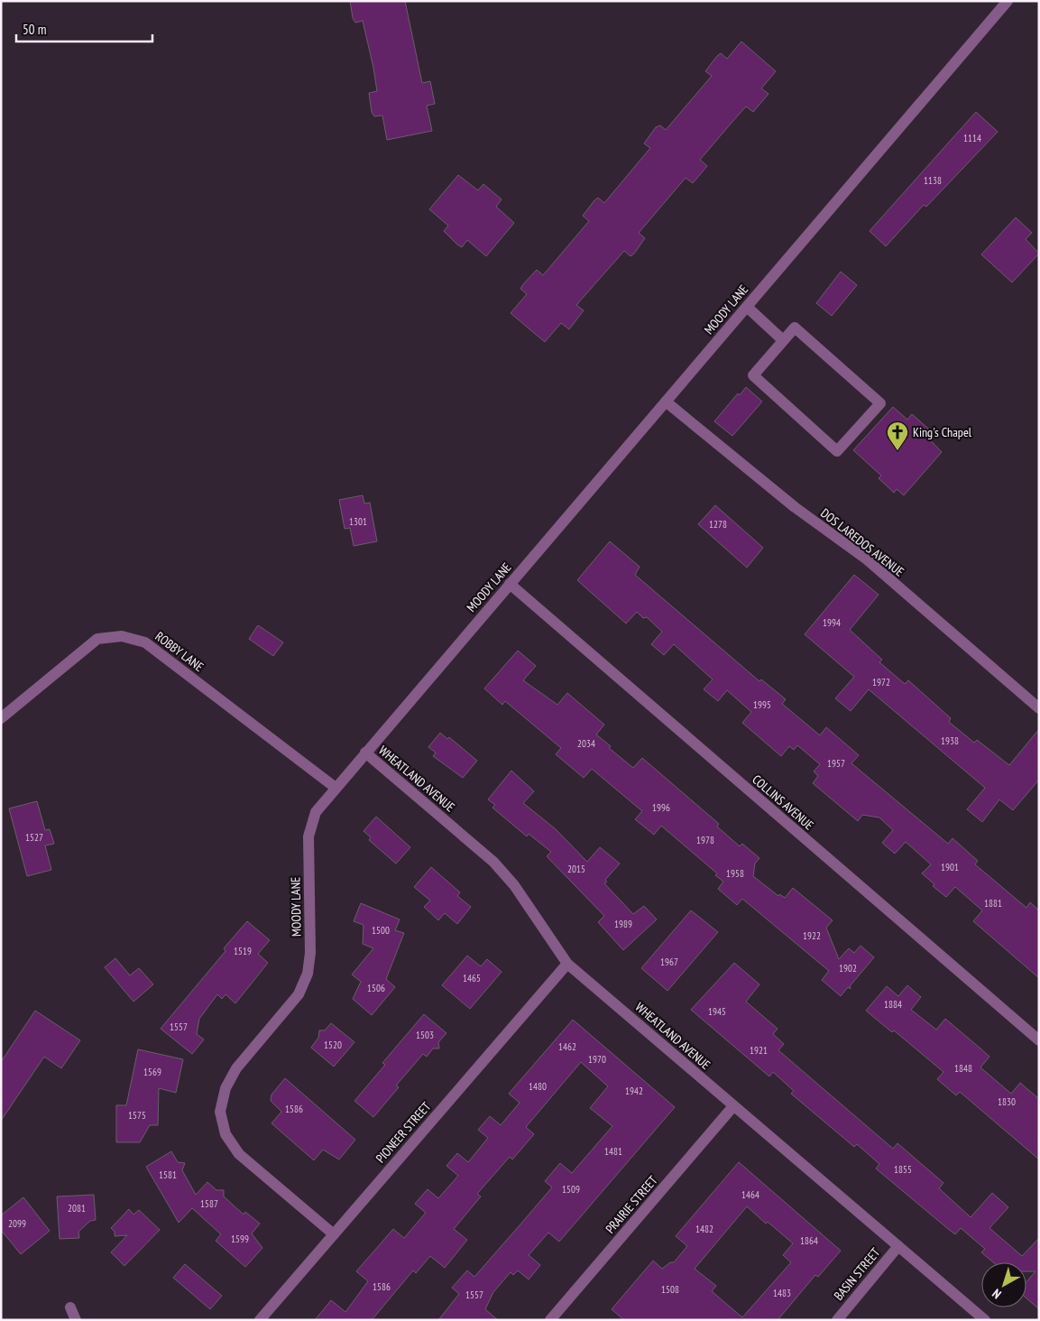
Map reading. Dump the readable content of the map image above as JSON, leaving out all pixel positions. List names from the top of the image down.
{
  "streets": {
    "street": [
      "MOODY LANE",
      "DOS LAREDOS AVENUE",
      "ROBBY LANE",
      "WHEATLAND AVENUE",
      "COLLINS AVENUE",
      "PIONEER STREET",
      "PRAIRIE STREET",
      "BASIN STREET"
    ]
  },
  "crossings": [
    ["MOODY LANE", "DOS LAREDOS AVENUE"],
    ["MOODY LANE", "ROBBY LANE"],
    ["MOODY LANE", "WHEATLAND AVENUE"],
    ["MOODY LANE", "COLLINS AVENUE"],
    ["MOODY LANE", "PIONEER STREET"],
    ["WHEATLAND AVENUE", "PIONEER STREET"],
    ["WHEATLAND AVENUE", "PRAIRIE STREET"],
    ["WHEATLAND AVENUE", "BASIN STREET"]
  ],
  "places": {
    "church": ["King's Chapel"]
  },
  "house_numbers": [
    "1114",
    "1138",
    "1301",
    "1278",
    "1994",
    "1972",
    "1995",
    "1938",
    "2034",
    "1957",
    "1996",
    "1527",
    "1978",
    "1901",
    "2015",
    "1958",
    "1881",
    "1989",
    "1500",
    "1922",
    "1519",
    "1967",
    "1902",
    "1465",
    "1506",
    "1884",
    "1945",
    "1557",
    "1503",
    "1520",
    "1462",
    "1921",
    "1970",
    "1848",
    "1569",
    "1480",
    "1942",
    "1830",
    "1586",
    "1575",
    "1481",
    "1855",
    "1581",
    "1509",
    "1464",
    "1587",
    "2081",
    "2099",
    "1482",
    "1599",
    "1864",
    "1586",
    "1508",
    "1483",
    "1557"
  ],
  "scale_bar": "50 m",
  "north": "bottom left"
}
